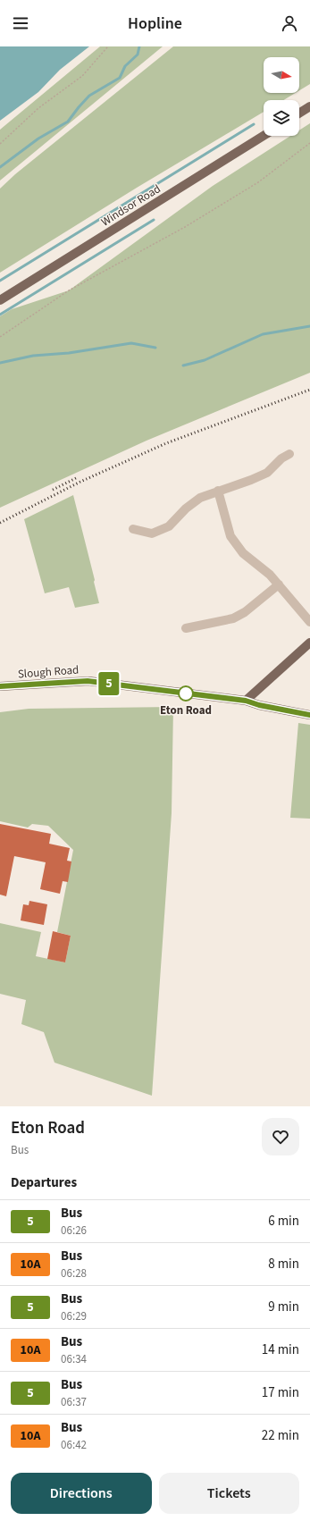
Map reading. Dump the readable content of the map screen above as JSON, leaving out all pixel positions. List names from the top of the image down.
{
  "streets": {
    "main road": ["Windsor Road", "Slough Road"]
  },
  "places": ["Eton Road"],
  "lines": ["bus line 5"],
  "north": "right",
  "page": {
    "header": "Hopline",
    "on_map": "5",
    "heading": [
      ["Eton Road", "Bus"],
      "Departures"
    ],
    "list": [
      {
        "mark": "5",
        "name": "Bus",
        "note": "06:26",
        "value": "6 min"
      },
      {
        "mark": "10A",
        "name": "Bus",
        "note": "06:28",
        "value": "8 min"
      },
      {
        "mark": "5",
        "name": "Bus",
        "note": "06:29",
        "value": "9 min"
      },
      {
        "mark": "10A",
        "name": "Bus",
        "note": "06:34",
        "value": "14 min"
      },
      {
        "mark": "5",
        "name": "Bus",
        "note": "06:37",
        "value": "17 min"
      },
      {
        "mark": "10A",
        "name": "Bus",
        "note": "06:42",
        "value": "22 min"
      }
    ],
    "buttons": ["Directions", "Tickets"]
  }
}
